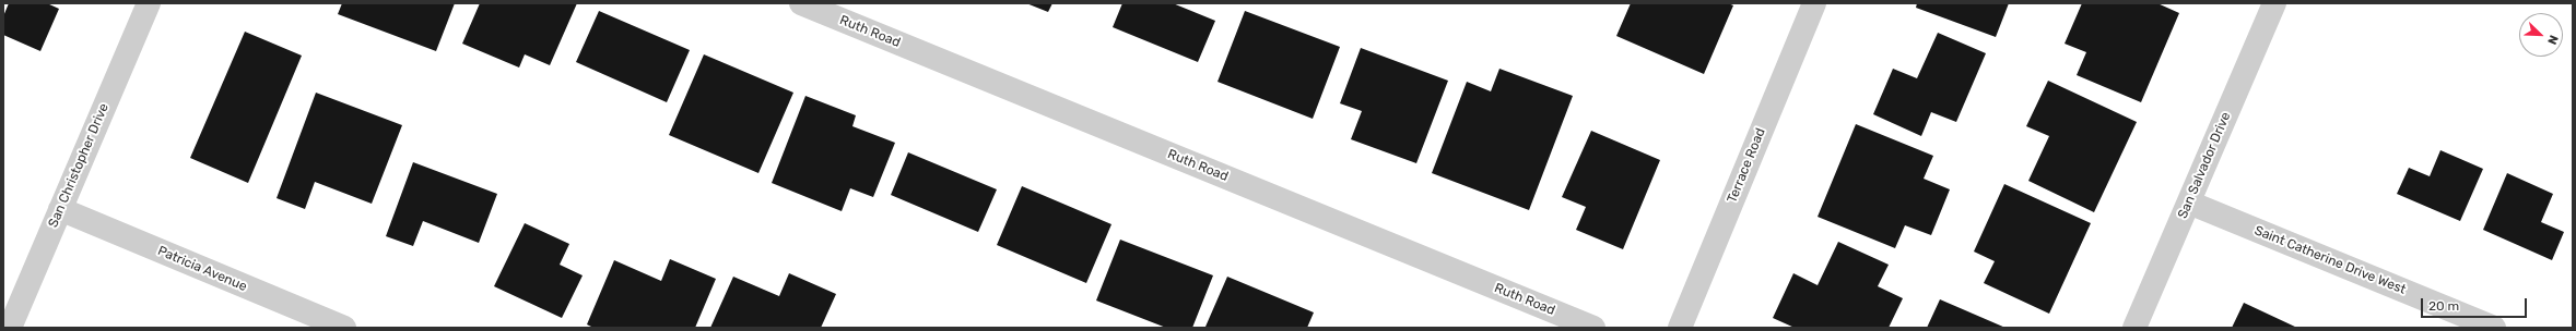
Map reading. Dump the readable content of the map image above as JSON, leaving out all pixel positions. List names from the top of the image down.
{
  "streets": {
    "street": [
      "Ruth Road",
      "San Christopher Drive",
      "Terrace Road",
      "San Salvador Drive",
      "Saint Catherine Drive West",
      "Patricia Avenue"
    ]
  },
  "crossings": [
    ["San Christopher Drive", "Patricia Avenue"],
    ["San Salvador Drive", "Saint Catherine Drive West"]
  ],
  "scale_bar": "20 m",
  "north": "bottom right"
}
